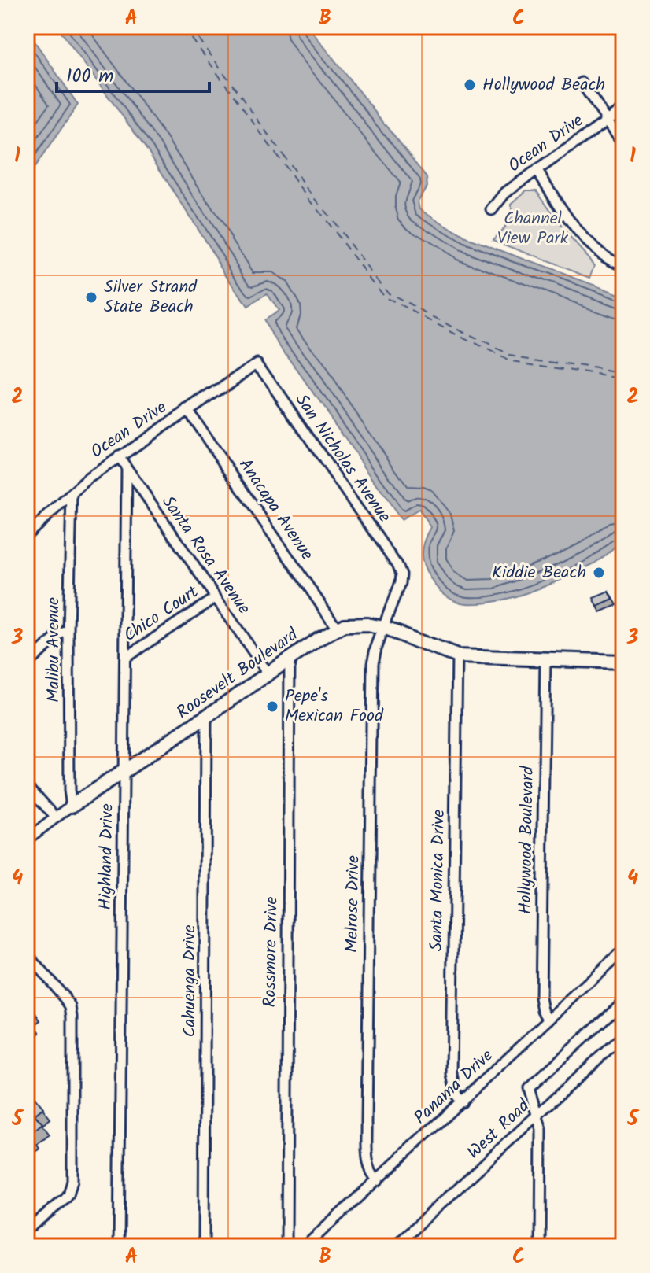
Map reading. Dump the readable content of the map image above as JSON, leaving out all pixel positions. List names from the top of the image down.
{
  "streets": {
    "street": [
      "Ocean Drive",
      "San Nicholas Avenue",
      "Anacapa Avenue",
      "Santa Rosa Avenue",
      "Chico Court",
      "Malibu Avenue",
      "Roosevelt Boulevard",
      "Hollywood Boulevard",
      "Highland Drive",
      "Santa Monica Drive",
      "Melrose Drive",
      "Rossmore Drive",
      "Cahuenga Drive",
      "Panama Drive",
      "West Road"
    ]
  },
  "crossings": [
    ["Ocean Drive", "San Nicholas Avenue"],
    ["Ocean Drive", "Anacapa Avenue"],
    ["Ocean Drive", "Santa Rosa Avenue"],
    ["Ocean Drive", "Malibu Avenue"],
    ["San Nicholas Avenue", "Melrose Drive"],
    ["Anacapa Avenue", "Roosevelt Boulevard"],
    ["Santa Rosa Avenue", "Chico Court"],
    ["Santa Rosa Avenue", "Roosevelt Boulevard"],
    ["Santa Rosa Avenue", "Highland Drive"],
    ["Chico Court", "Highland Drive"],
    ["Malibu Avenue", "Roosevelt Boulevard"],
    ["Roosevelt Boulevard", "Highland Drive"],
    ["Roosevelt Boulevard", "Rossmore Drive"],
    ["Roosevelt Boulevard", "Cahuenga Drive"],
    ["Hollywood Boulevard", "Panama Drive"],
    ["Santa Monica Drive", "Panama Drive"],
    ["Melrose Drive", "Panama Drive"]
  ],
  "parks": ["Channel View Park"],
  "places": [
    "Hollywood Beach",
    "Silver Strand State Beach",
    "Kiddie Beach",
    "Pepe's Mexican Food"
  ],
  "scale_bar": "100 m",
  "grid": {
    "columns": ["A", "B", "C"],
    "rows": [
      "1",
      "2",
      "3",
      "4",
      "5"
    ]
  }
}
